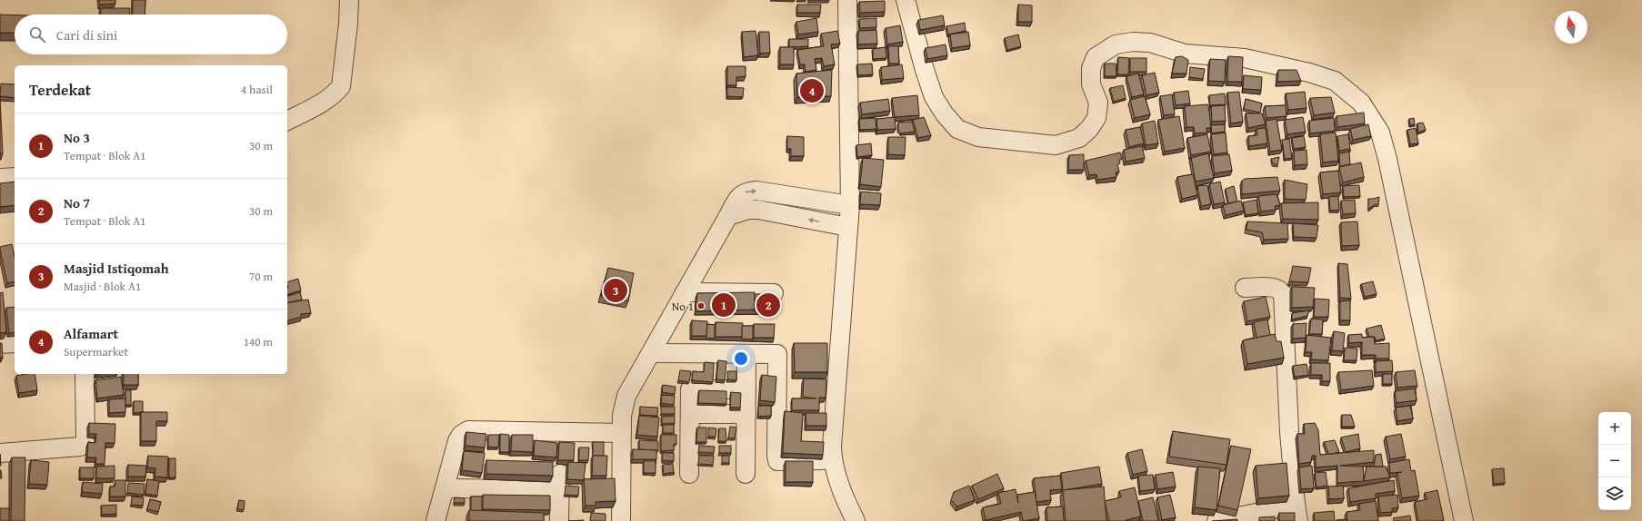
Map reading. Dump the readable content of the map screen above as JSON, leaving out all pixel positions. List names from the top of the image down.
{
  "places": ["No 1"],
  "north": "top",
  "page": {
    "search": "Cari di sini",
    "heading": ["Terdekat", "4 hasil"],
    "pins": [
      "4",
      "3",
      "1",
      "2"
    ],
    "list": [
      {
        "mark": "1",
        "name": "No 3",
        "note": "Tempat · Blok A1",
        "value": "30 m"
      },
      {
        "mark": "2",
        "name": "No 7",
        "note": "Tempat · Blok A1",
        "value": "30 m"
      },
      {
        "mark": "3",
        "name": "Masjid Istiqomah",
        "note": "Masjid · Blok A1",
        "value": "70 m"
      },
      {
        "mark": "4",
        "name": "Alfamart",
        "note": "Supermarket",
        "value": "140 m"
      }
    ],
    "map_buttons": ["+", "−"]
  }
}
